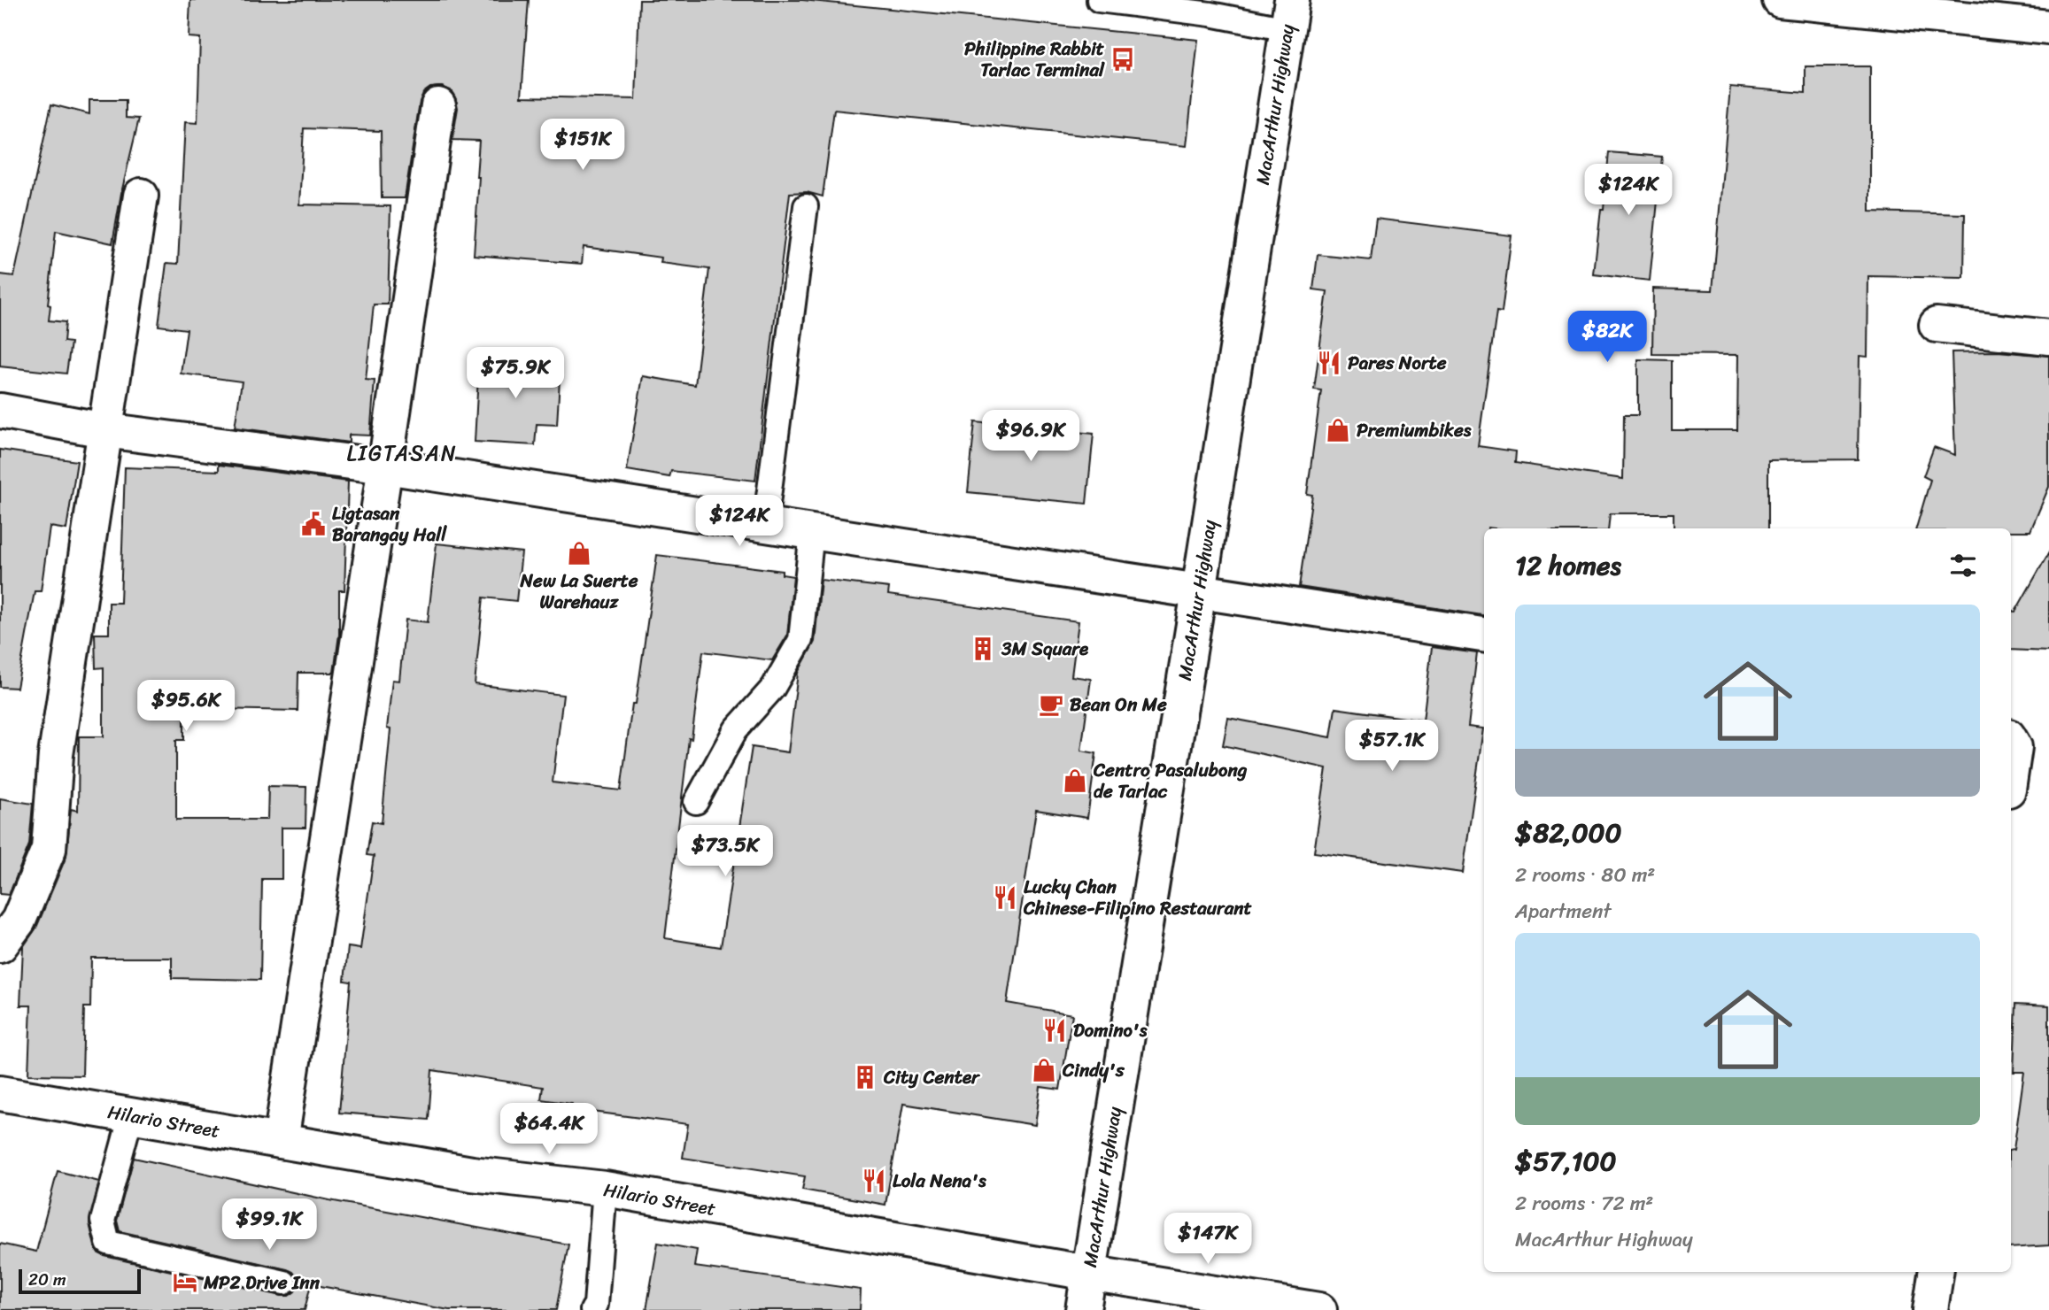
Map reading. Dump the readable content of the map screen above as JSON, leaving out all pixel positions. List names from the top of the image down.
{
  "streets": {
    "main road": ["MacArthur Highway", "Hilario Street"]
  },
  "crossings": [
    ["MacArthur Highway", "Hilario Street"]
  ],
  "districts": ["LIGTASAN"],
  "places": {
    "bus stop": ["Philippine Rabbit Tarlac Terminal"],
    "restaurant": [
      "Pares Norte",
      "Lucky Chan Chinese-Filipino Restaurant",
      "Domino's",
      "Lola Nena's"
    ],
    "shop": [
      "Premiumbikes",
      "New La Suerte Warehauz",
      "Centro Pasalubong de Tarlac",
      "Cindy's"
    ],
    "public building": ["Ligtasan Barangay Hall"],
    "building": ["3M Square", "City Center"],
    "cafe": ["Bean On Me"],
    "hotel": ["MP2 Drive Inn"]
  },
  "scale_bar": "20 m",
  "page": {
    "price": [
      "$151K",
      "$124K",
      "$82K",
      "$75.9K",
      "$96.9K",
      "$124K",
      "$95.6K",
      "$57.1K",
      "$73.5K",
      "$64.4K",
      "$99.1K",
      "$147K"
    ],
    "heading": "12 homes",
    "list": [
      {
        "name": "$82,000",
        "note": "2 rooms · 80 m² · Apartment"
      },
      {
        "name": "$57,100",
        "note": "2 rooms · 72 m² · MacArthur Highway"
      }
    ],
    "scale": "20 m"
  }
}
